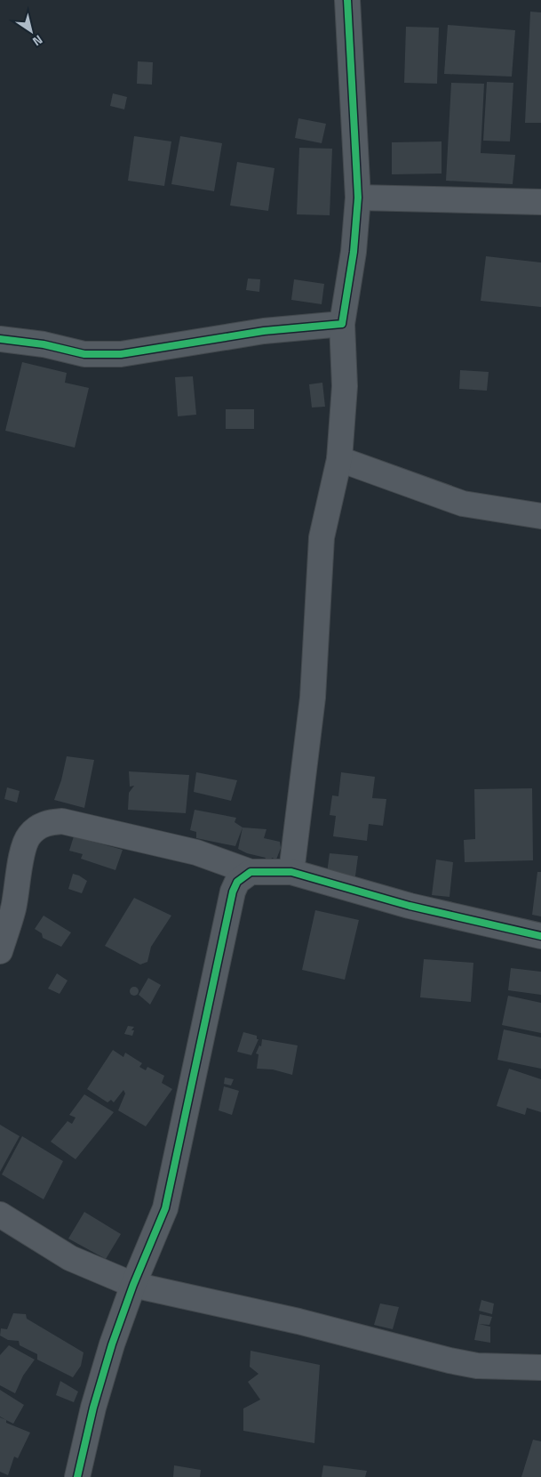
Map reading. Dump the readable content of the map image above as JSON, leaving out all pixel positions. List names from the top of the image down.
{
  "north": "bottom right"
}
